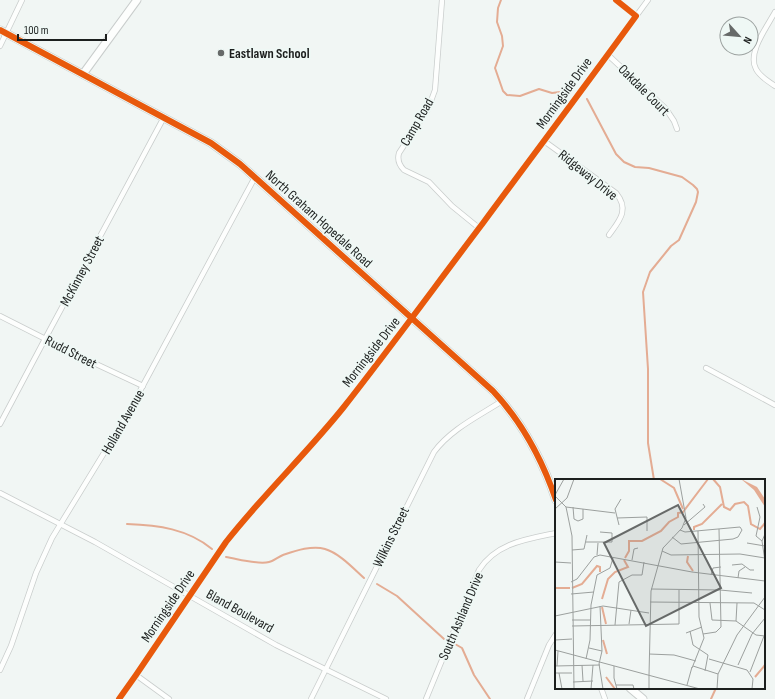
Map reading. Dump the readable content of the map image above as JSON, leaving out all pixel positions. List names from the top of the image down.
{
  "streets": {
    "street": [
      "Oakdale Court",
      "Morningside Drive",
      "Camp Road",
      "Ridgeway Drive",
      "North Graham Hopedale Road",
      "McKinney Street",
      "Rudd Street",
      "Holland Avenue",
      "Wilkins Street",
      "Bland Boulevard",
      "South Ashland Drive"
    ]
  },
  "crossings": [
    ["Oakdale Court", "Morningside Drive"],
    ["Morningside Drive", "Camp Road"],
    ["Morningside Drive", "Ridgeway Drive"],
    ["Morningside Drive", "North Graham Hopedale Road"],
    ["Morningside Drive", "Bland Boulevard"],
    ["North Graham Hopedale Road", "McKinney Street"],
    ["North Graham Hopedale Road", "Holland Avenue"],
    ["North Graham Hopedale Road", "Wilkins Street"],
    ["McKinney Street", "Rudd Street"],
    ["Rudd Street", "Holland Avenue"],
    ["Holland Avenue", "Bland Boulevard"],
    ["Wilkins Street", "Bland Boulevard"]
  ],
  "places": ["Eastlawn School"],
  "scale_bar": "100 m",
  "north": "bottom right"
}
